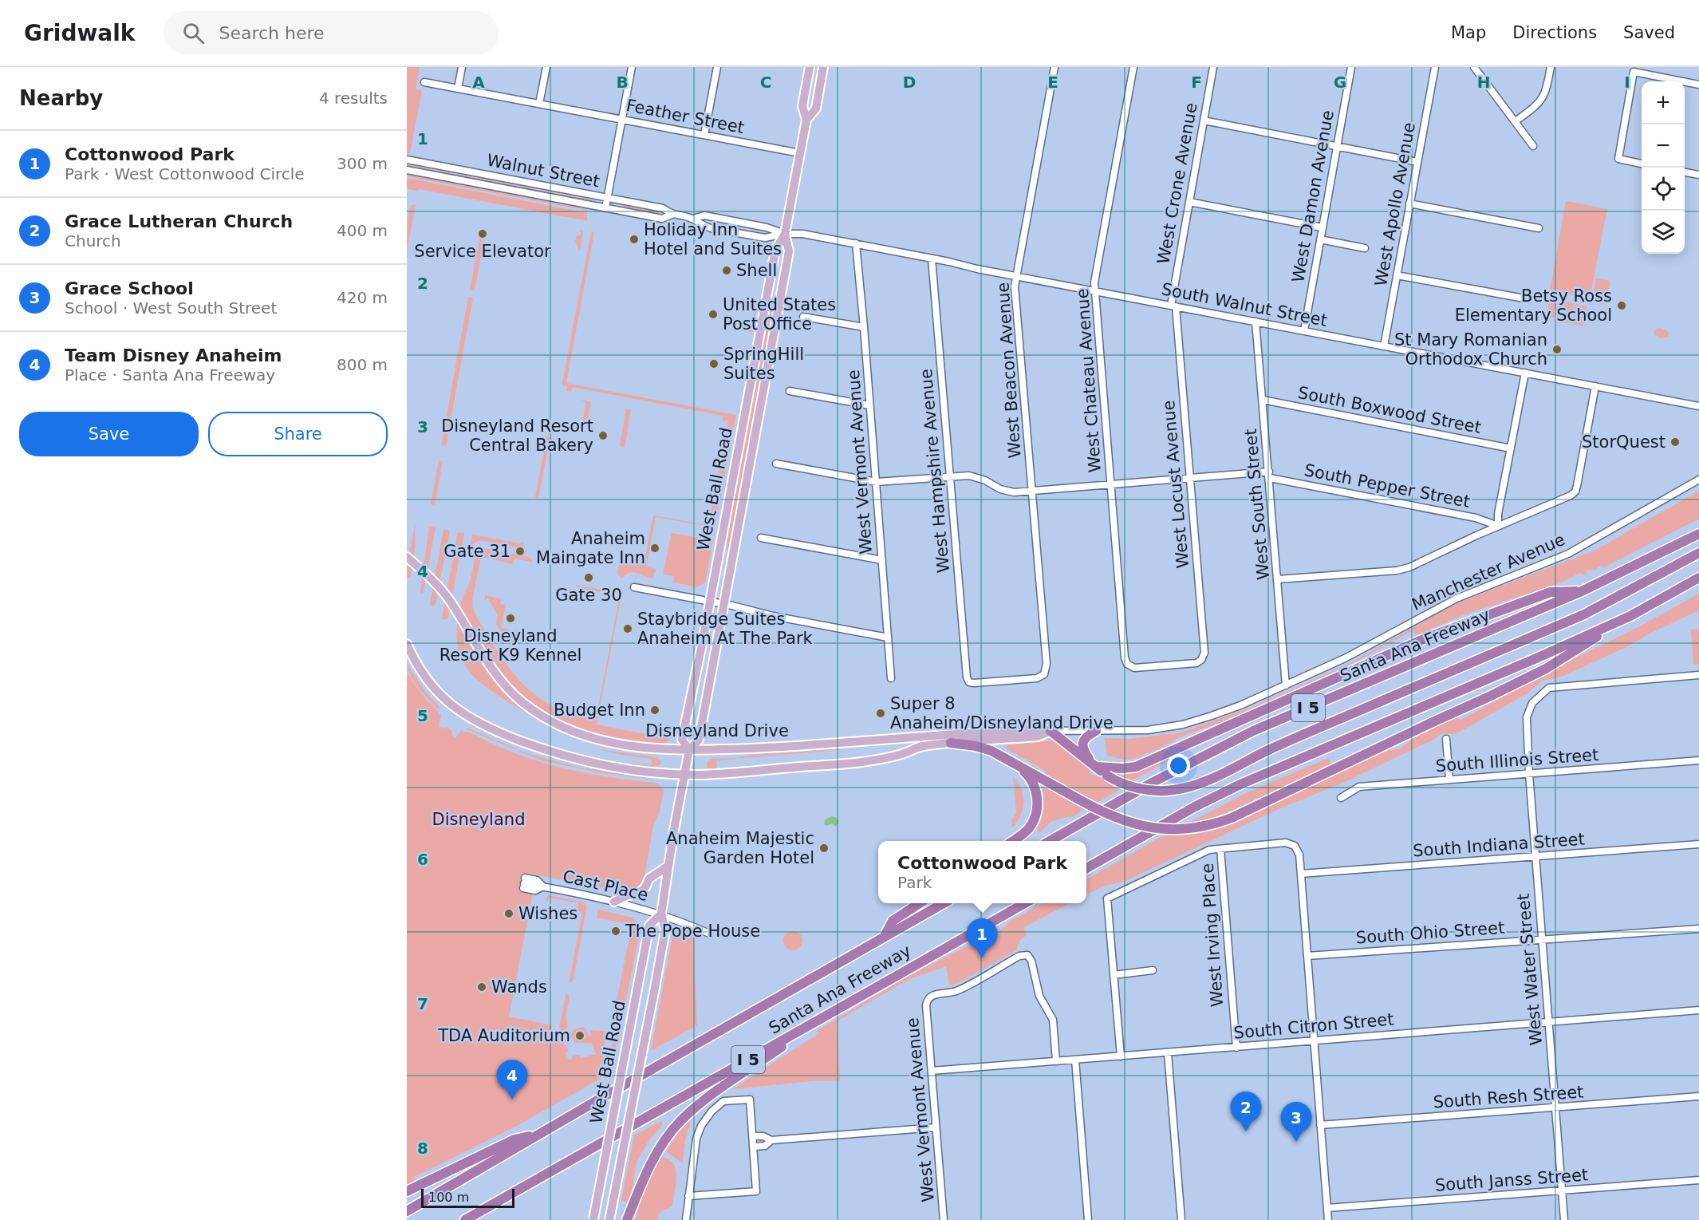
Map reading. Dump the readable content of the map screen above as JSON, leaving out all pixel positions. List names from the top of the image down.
{
  "streets": {
    "highway": ["Santa Ana Freeway", "I 5"],
    "main road": ["West Ball Road", "Disneyland Drive"],
    "street": [
      "Feather Street",
      "Walnut Street",
      "West Crone Avenue",
      "West Damon Avenue",
      "West Apollo Avenue",
      "South Walnut Street",
      "West Beacon Avenue",
      "West Chateau Avenue",
      "South Boxwood Street",
      "West Vermont Avenue",
      "West Hampshire Avenue",
      "West Locust Avenue",
      "South Pepper Street",
      "West South Street",
      "Manchester Avenue",
      "South Illinois Street",
      "South Indiana Street",
      "Cast Place",
      "South Ohio Street",
      "West Irving Place",
      "West Water Street",
      "South Citron Street",
      "South Resh Street",
      "South Janss Street"
    ]
  },
  "crossings": [
    ["Feather Street", "West Ball Road"],
    ["Walnut Street", "South Walnut Street"],
    ["Walnut Street", "West Ball Road"],
    ["West Crone Avenue", "South Walnut Street"],
    ["West Crone Avenue", "West Locust Avenue"],
    ["West Damon Avenue", "South Walnut Street"],
    ["West Apollo Avenue", "South Walnut Street"],
    ["South Walnut Street", "West Beacon Avenue"],
    ["South Walnut Street", "West Chateau Avenue"],
    ["South Walnut Street", "West Vermont Avenue"],
    ["South Walnut Street", "West Hampshire Avenue"],
    ["South Walnut Street", "West Locust Avenue"],
    ["South Walnut Street", "West Ball Road"],
    ["South Walnut Street", "West South Street"],
    ["West Beacon Avenue", "West Hampshire Avenue"],
    ["West Beacon Avenue", "South Pepper Street"],
    ["West Chateau Avenue", "West Locust Avenue"],
    ["West Chateau Avenue", "South Pepper Street"],
    ["South Boxwood Street", "West South Street"],
    ["West Vermont Avenue", "South Pepper Street"],
    ["West Vermont Avenue", "South Citron Street"],
    ["West Hampshire Avenue", "South Pepper Street"],
    ["West Locust Avenue", "South Pepper Street"],
    ["South Pepper Street", "West South Street"],
    ["West Ball Road", "Disneyland Drive"],
    ["West Ball Road", "Cast Place"],
    ["West South Street", "Manchester Avenue"],
    ["West South Street", "Disneyland Drive"],
    ["Manchester Avenue", "Disneyland Drive"],
    ["South Illinois Street", "West Water Street"],
    ["South Indiana Street", "West Water Street"],
    ["South Ohio Street", "West Water Street"],
    ["West Irving Place", "South Citron Street"],
    ["West Water Street", "South Citron Street"],
    ["West Water Street", "South Resh Street"],
    ["West Water Street", "South Janss Street"]
  ],
  "parks": ["Disneyland"],
  "places": [
    "Service Elevator",
    "Holiday Inn Hotel and Suites",
    "Shell",
    "Betsy Ross Elementary School",
    "United States Post Office",
    "St Mary Romanian Orthodox Church",
    "SpringHill Suites",
    "Disneyland Resort Central Bakery",
    "StorQuest",
    "Anaheim Maingate Inn",
    "Gate 31",
    "Gate 30",
    "Disneyland Resort K9 Kennel",
    "Staybridge Suites Anaheim At The Park",
    "Budget Inn",
    "Super 8 Anaheim/Disneyland Drive",
    "Anaheim Majestic Garden Hotel",
    "Wishes",
    "The Pope House",
    "Wands",
    "TDA Auditorium"
  ],
  "scale_bar": "100 m",
  "page": {
    "header": "Gridwalk",
    "search": "Search here",
    "nav": ["Map", "Directions", "Saved"],
    "heading": ["Nearby", "4 results"],
    "map_buttons": ["+", "−"],
    "list": [
      {
        "mark": "1",
        "name": "Cottonwood Park",
        "note": "Park · West Cottonwood Circle",
        "value": "300 m"
      },
      {
        "mark": "2",
        "name": "Grace Lutheran Church",
        "note": "Church",
        "value": "400 m"
      },
      {
        "mark": "3",
        "name": "Grace School",
        "note": "School · West South Street",
        "value": "420 m"
      },
      {
        "mark": "4",
        "name": "Team Disney Anaheim",
        "note": "Place · Santa Ana Freeway",
        "value": "800 m"
      }
    ],
    "buttons": ["Save", "Share"],
    "popup": ["Cottonwood Park", "Park"],
    "pins": [
      "1",
      "4",
      "2",
      "3"
    ],
    "scale": "100 m"
  },
  "grid": {
    "columns": [
      "A",
      "B",
      "C",
      "D",
      "E",
      "F",
      "G",
      "H",
      "I"
    ],
    "rows": [
      "1",
      "2",
      "3",
      "4",
      "5",
      "6",
      "7",
      "8"
    ]
  }
}
